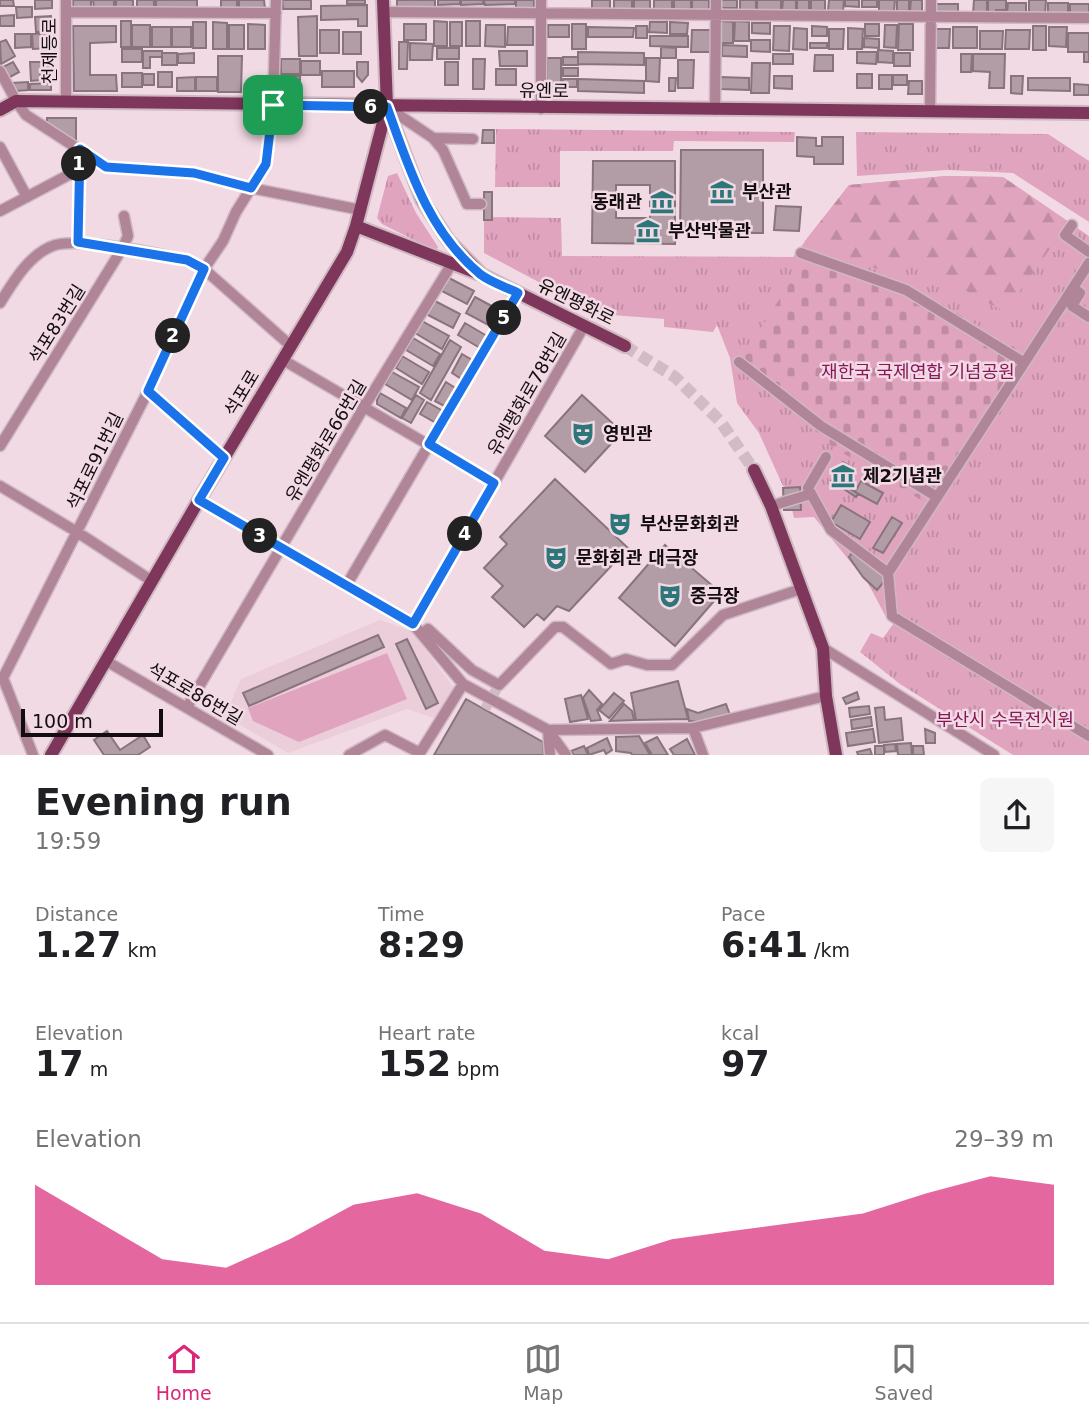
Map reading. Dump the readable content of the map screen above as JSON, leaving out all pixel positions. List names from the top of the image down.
{
  "streets": {
    "main road": ["유엔로", "유엔평화로", "석포로"],
    "street": [
      "천제등로",
      "석포83번길",
      "유엔평화로78번길",
      "유엔평화로66번길",
      "석포로91번길",
      "석포로86번길"
    ]
  },
  "crossings": [
    ["천제등로", "유엔로"],
    ["유엔로", "유엔평화로"],
    ["유엔로", "석포로"],
    ["유엔로", "석포로91번길"],
    ["유엔평화로", "석포로"],
    ["유엔평화로", "유엔평화로78번길"],
    ["석포로", "석포로86번길"],
    ["유엔평화로66번길", "석포로86번길"]
  ],
  "parks": ["재한국 국제연합 기념공원", "부산시 수목전시원"],
  "places": {
    "museum": [
      "부산관",
      "동래관",
      "부산박물관",
      "제2기념관"
    ],
    "theatre": [
      "영빈관",
      "부산문화회관",
      "문화회관 대극장",
      "중극장"
    ]
  },
  "scale_bar": "100 m",
  "page": {
    "pins": [
      "6",
      "1",
      "5",
      "2",
      "4",
      "3"
    ],
    "scale": "100 m",
    "heading": ["Evening run", "19:59"],
    "stats": [
      ["Distance", "1.27 km"],
      ["Time", "8:29"],
      ["Pace", "6:41 /km"],
      ["Elevation", "17 m"],
      ["Heart rate", "152 bpm"],
      ["kcal", "97"]
    ],
    "chart": ["Elevation", "29–39 m"],
    "tabs": ["Home", "Map", "Saved"]
  }
}
